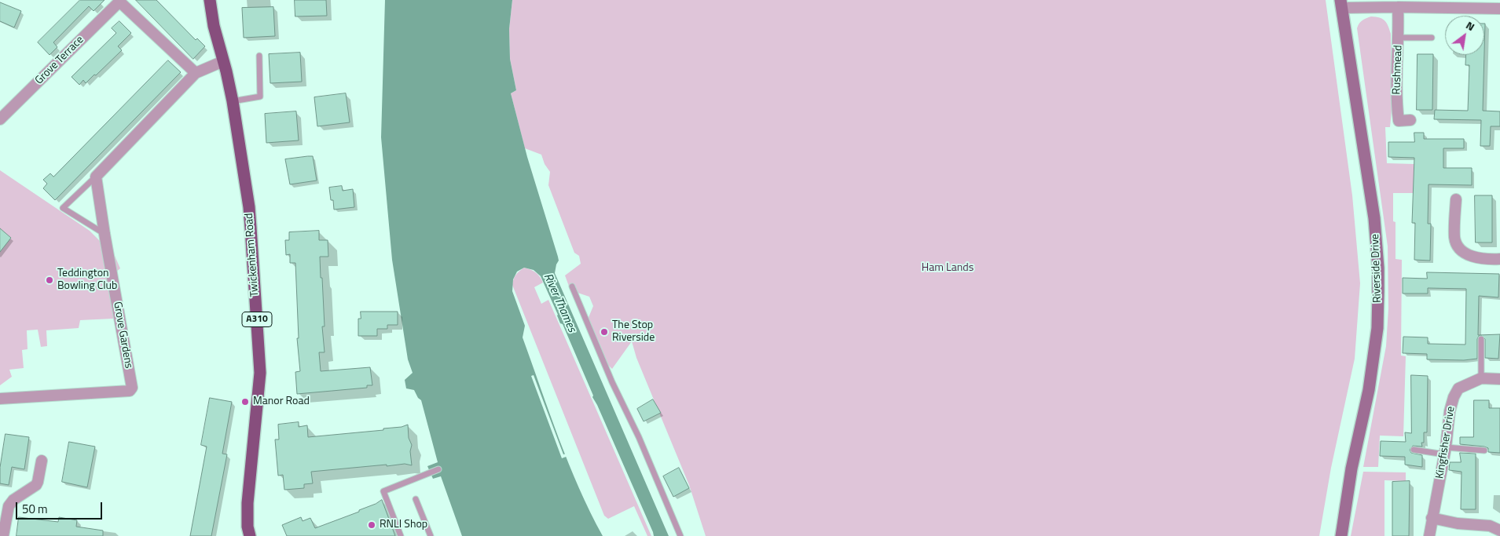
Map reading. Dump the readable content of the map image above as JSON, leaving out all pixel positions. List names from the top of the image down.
{
  "streets": {
    "main road": ["Twickenham Road", "A310"],
    "street": [
      "Grove Terrace",
      "Rushmead",
      "Riverside Drive",
      "Grove Gardens",
      "Kingfisher Drive"
    ]
  },
  "water": ["River Thames"],
  "parks": ["Ham Lands"],
  "places": [
    "Teddington Bowling Club",
    "The Stop Riverside",
    "Manor Road",
    "RNLI Shop"
  ],
  "scale_bar": "50 m",
  "north": "top right"
}
